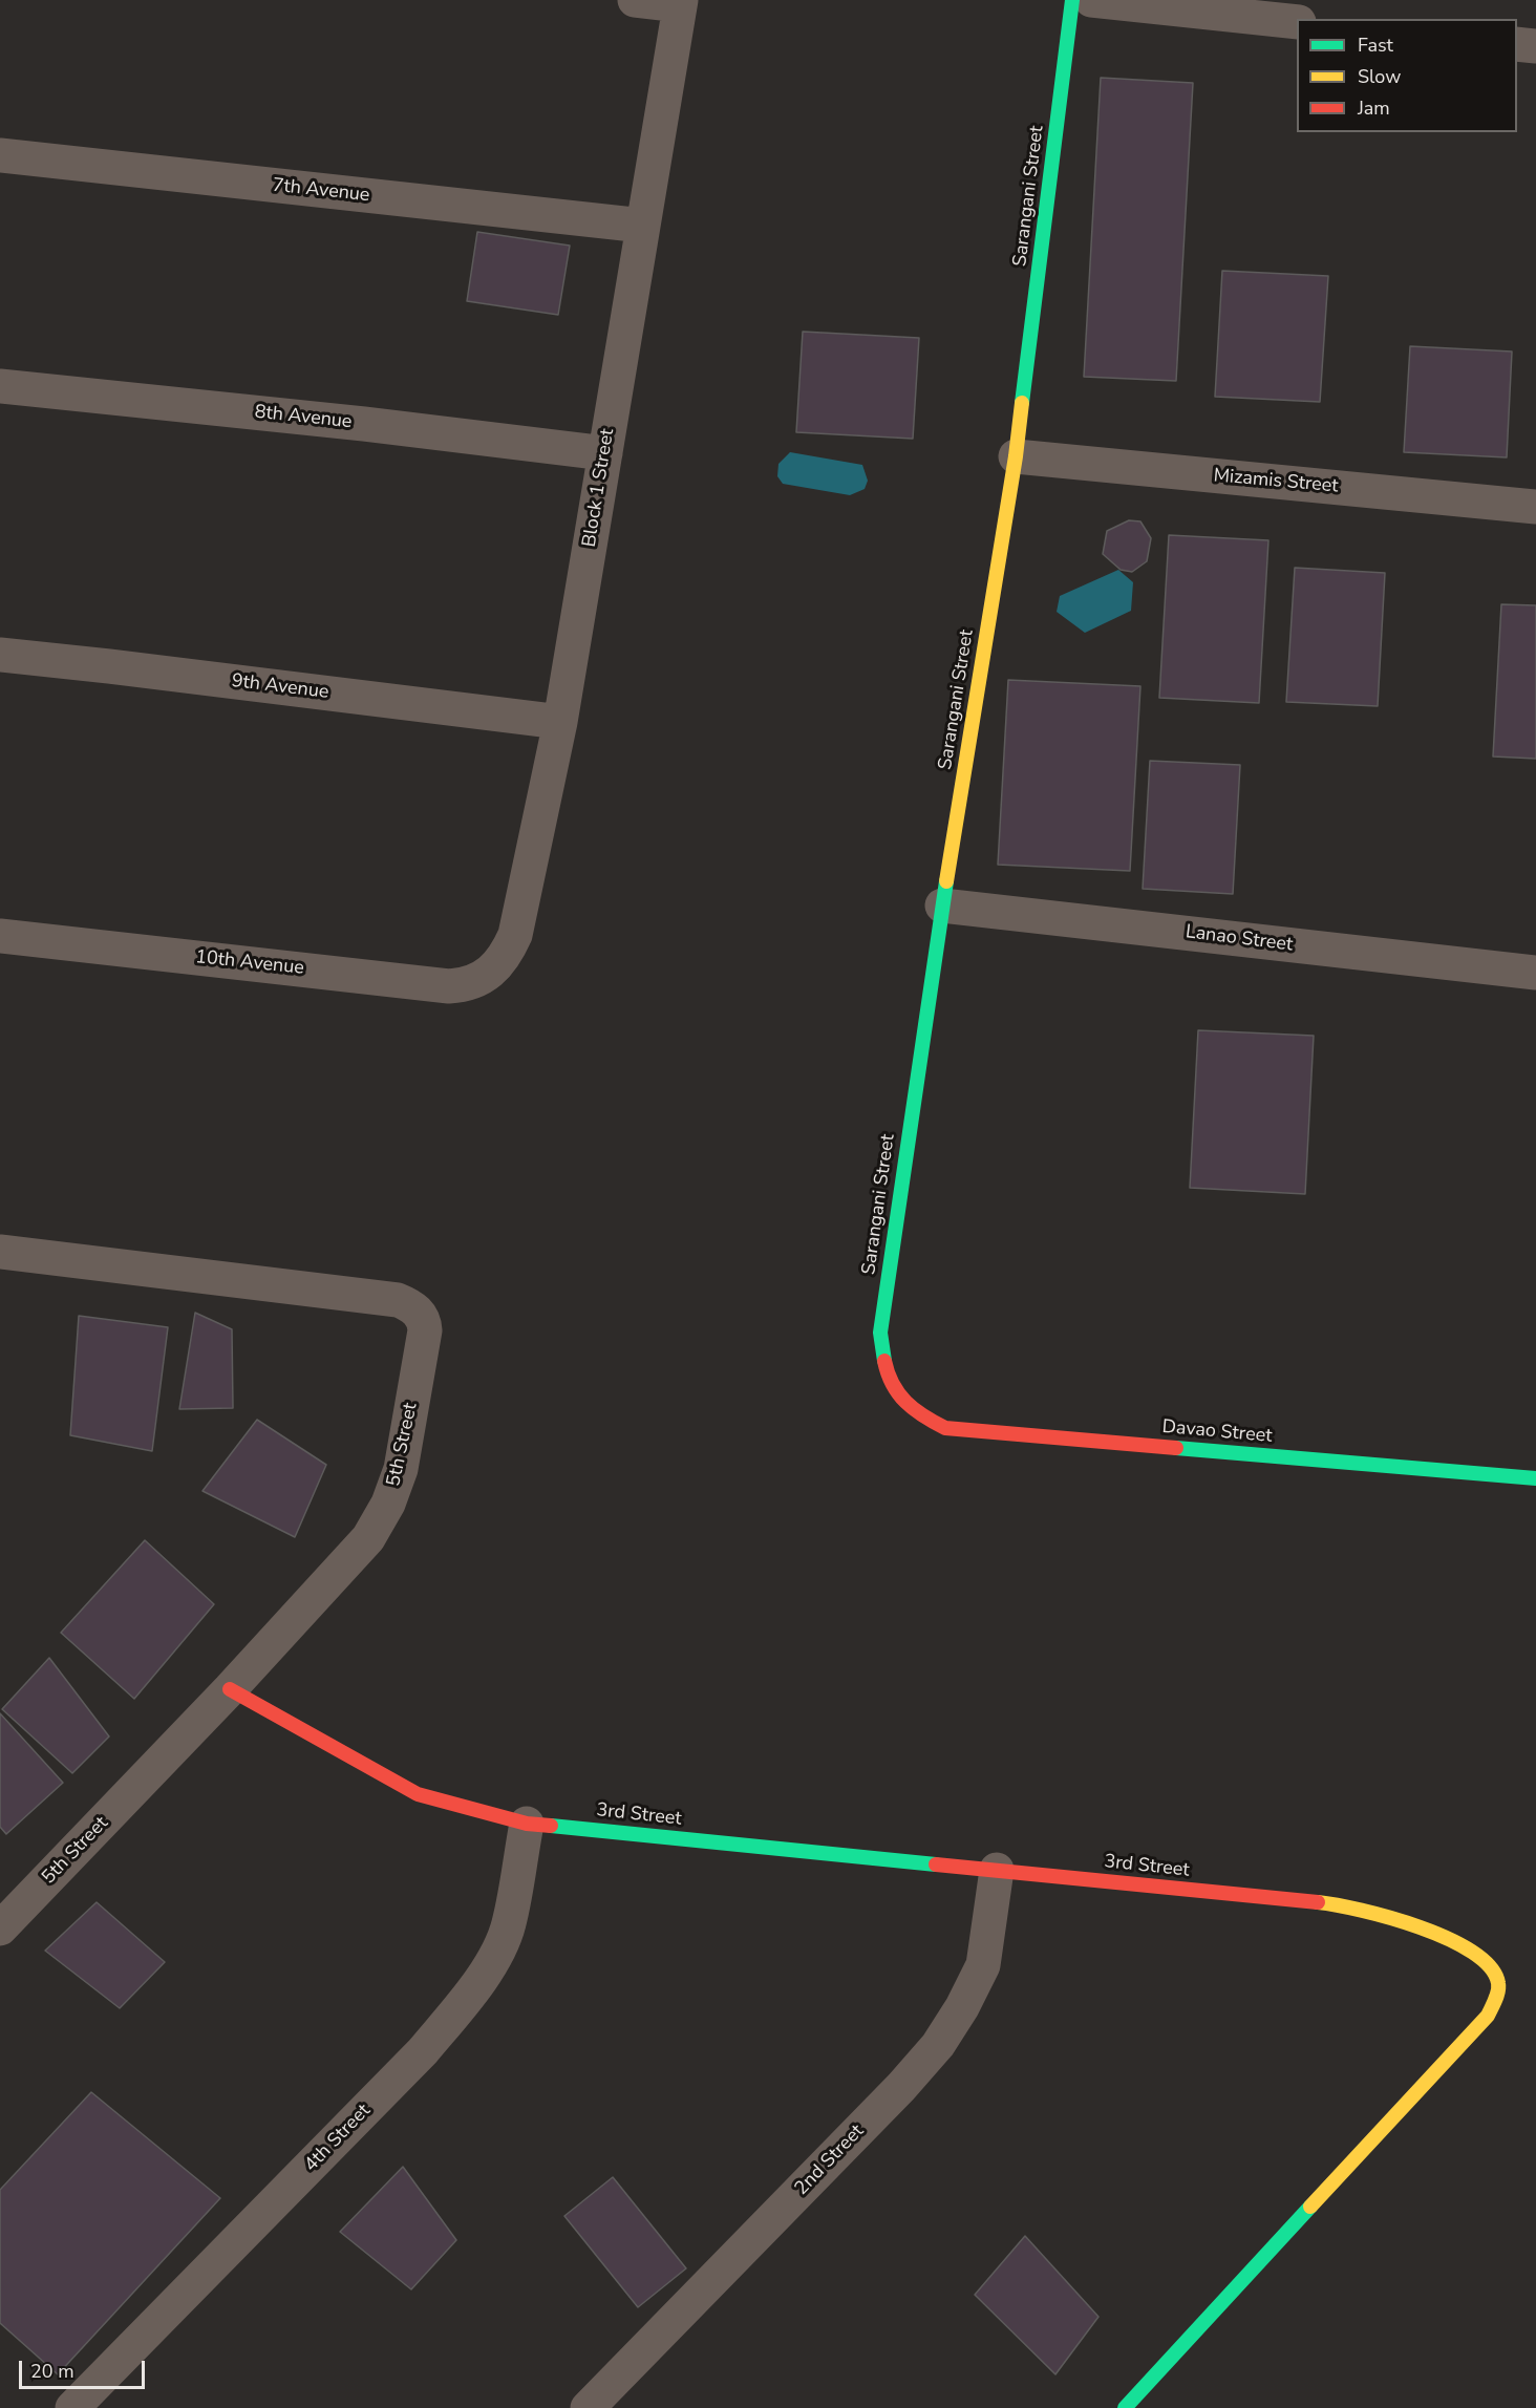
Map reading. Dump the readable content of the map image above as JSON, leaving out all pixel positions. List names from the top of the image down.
{
  "streets": {
    "street": [
      "7th Avenue",
      "Sarangani Street",
      "8th Avenue",
      "Mizamis Street",
      "Block 1 Street",
      "9th Avenue",
      "Lanao Street",
      "10th Avenue",
      "Davao Street",
      "5th Street",
      "3rd Street",
      "4th Street",
      "2nd Street"
    ]
  },
  "crossings": [
    ["7th Avenue", "Block 1 Street"],
    ["Sarangani Street", "Mizamis Street"],
    ["Sarangani Street", "Lanao Street"],
    ["Sarangani Street", "Davao Street"],
    ["8th Avenue", "Block 1 Street"],
    ["Block 1 Street", "9th Avenue"],
    ["Block 1 Street", "10th Avenue"],
    ["5th Street", "3rd Street"],
    ["3rd Street", "4th Street"],
    ["3rd Street", "2nd Street"]
  ],
  "legend": ["Fast", "Slow", "Jam"],
  "scale_bar": "20 m"
}
